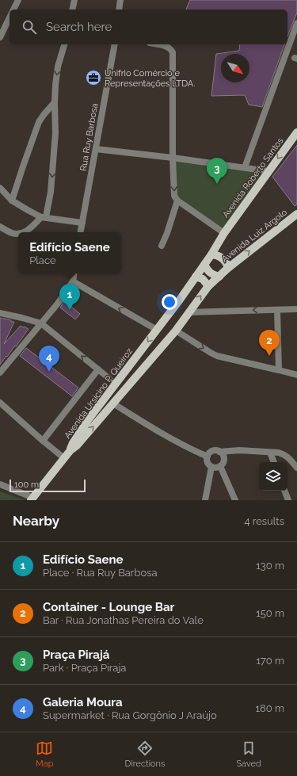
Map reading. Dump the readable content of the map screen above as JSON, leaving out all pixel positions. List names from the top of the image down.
{
  "streets": {
    "main road": ["Avenida Roberto Santos", "Avenida Luiz Argolo", "Avenida Ursicino P. Queiroz"],
    "street": ["Rua Ruy Barbosa"]
  },
  "crossings": [
    ["Avenida Roberto Santos", "Avenida Ursicino P. Queiroz"],
    ["Avenida Luiz Argolo", "Avenida Ursicino P. Queiroz"]
  ],
  "one_way": ["Avenida Roberto Santos", "Avenida Luiz Argolo"],
  "places": {
    "office": ["Unifrio Comércio e Representações LTDA."]
  },
  "scale_bar": "100 m",
  "north": "bottom right",
  "page": {
    "search": "Search here",
    "pins": [
      "3",
      "1",
      "2",
      "4"
    ],
    "popup": ["Edifício Saene", "Place"],
    "scale": "100 m",
    "heading": ["Nearby", "4 results"],
    "list": [
      {
        "mark": "1",
        "name": "Edifício Saene",
        "note": "Place · Rua Ruy Barbosa",
        "value": "130 m"
      },
      {
        "mark": "2",
        "name": "Container - Lounge Bar",
        "note": "Bar · Rua Jonathas Pereira do Vale",
        "value": "150 m"
      },
      {
        "mark": "3",
        "name": "Praça Pirajá",
        "note": "Park · Praça Piraja",
        "value": "170 m"
      },
      {
        "mark": "4",
        "name": "Galeria Moura",
        "note": "Supermarket · Rua Gorgônio J Araújo",
        "value": "180 m"
      }
    ],
    "nav": ["Map", "Directions", "Saved"]
  }
}
